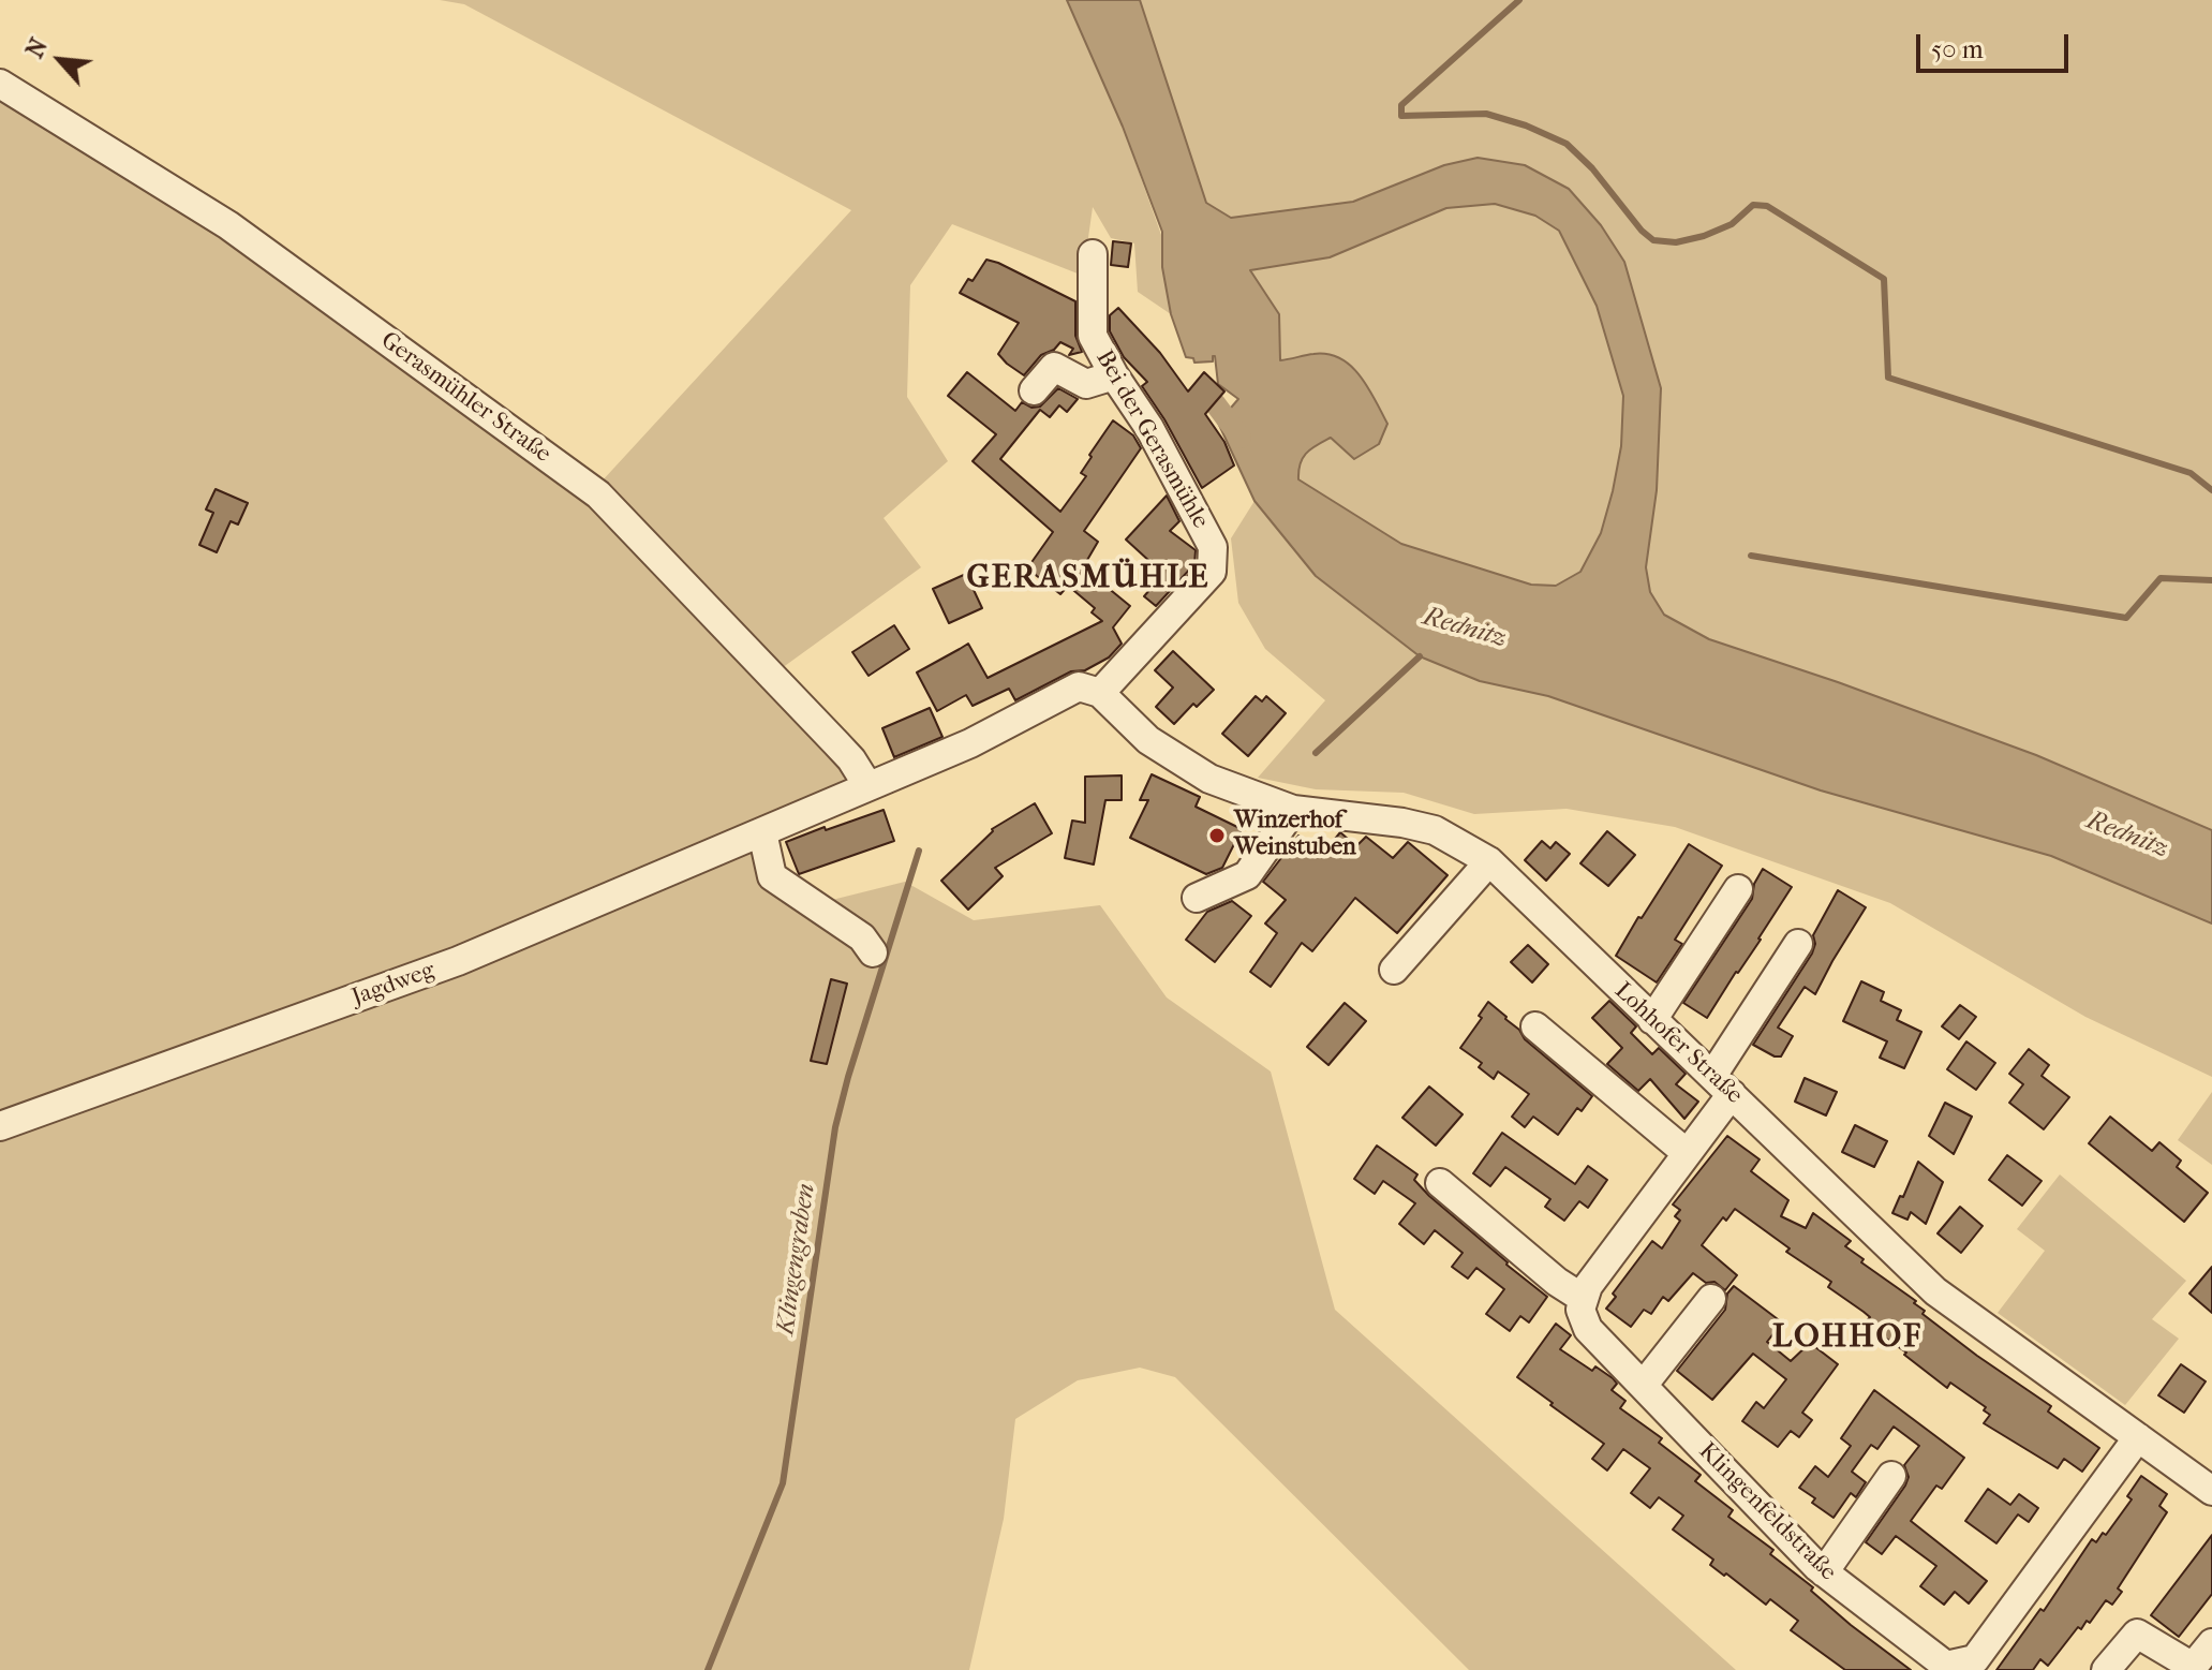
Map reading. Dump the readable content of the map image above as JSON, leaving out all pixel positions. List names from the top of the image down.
{
  "streets": {
    "street": [
      "Gerasmühler Straße",
      "Bei der Gerasmühle",
      "Jagdweg",
      "Lohhofer Straße",
      "Klingenfeldstraße"
    ]
  },
  "crossings": [
    ["Bei der Gerasmühle", "Lohhofer Straße"],
    ["Lohhofer Straße", "Klingenfeldstraße"]
  ],
  "districts": ["GERASMÜHLE", "LOHHOF"],
  "water": ["Rednitz", "Klingengraben"],
  "places": ["Winzerhof Weinstuben"],
  "scale_bar": "50 m",
  "north": "top left"
}
